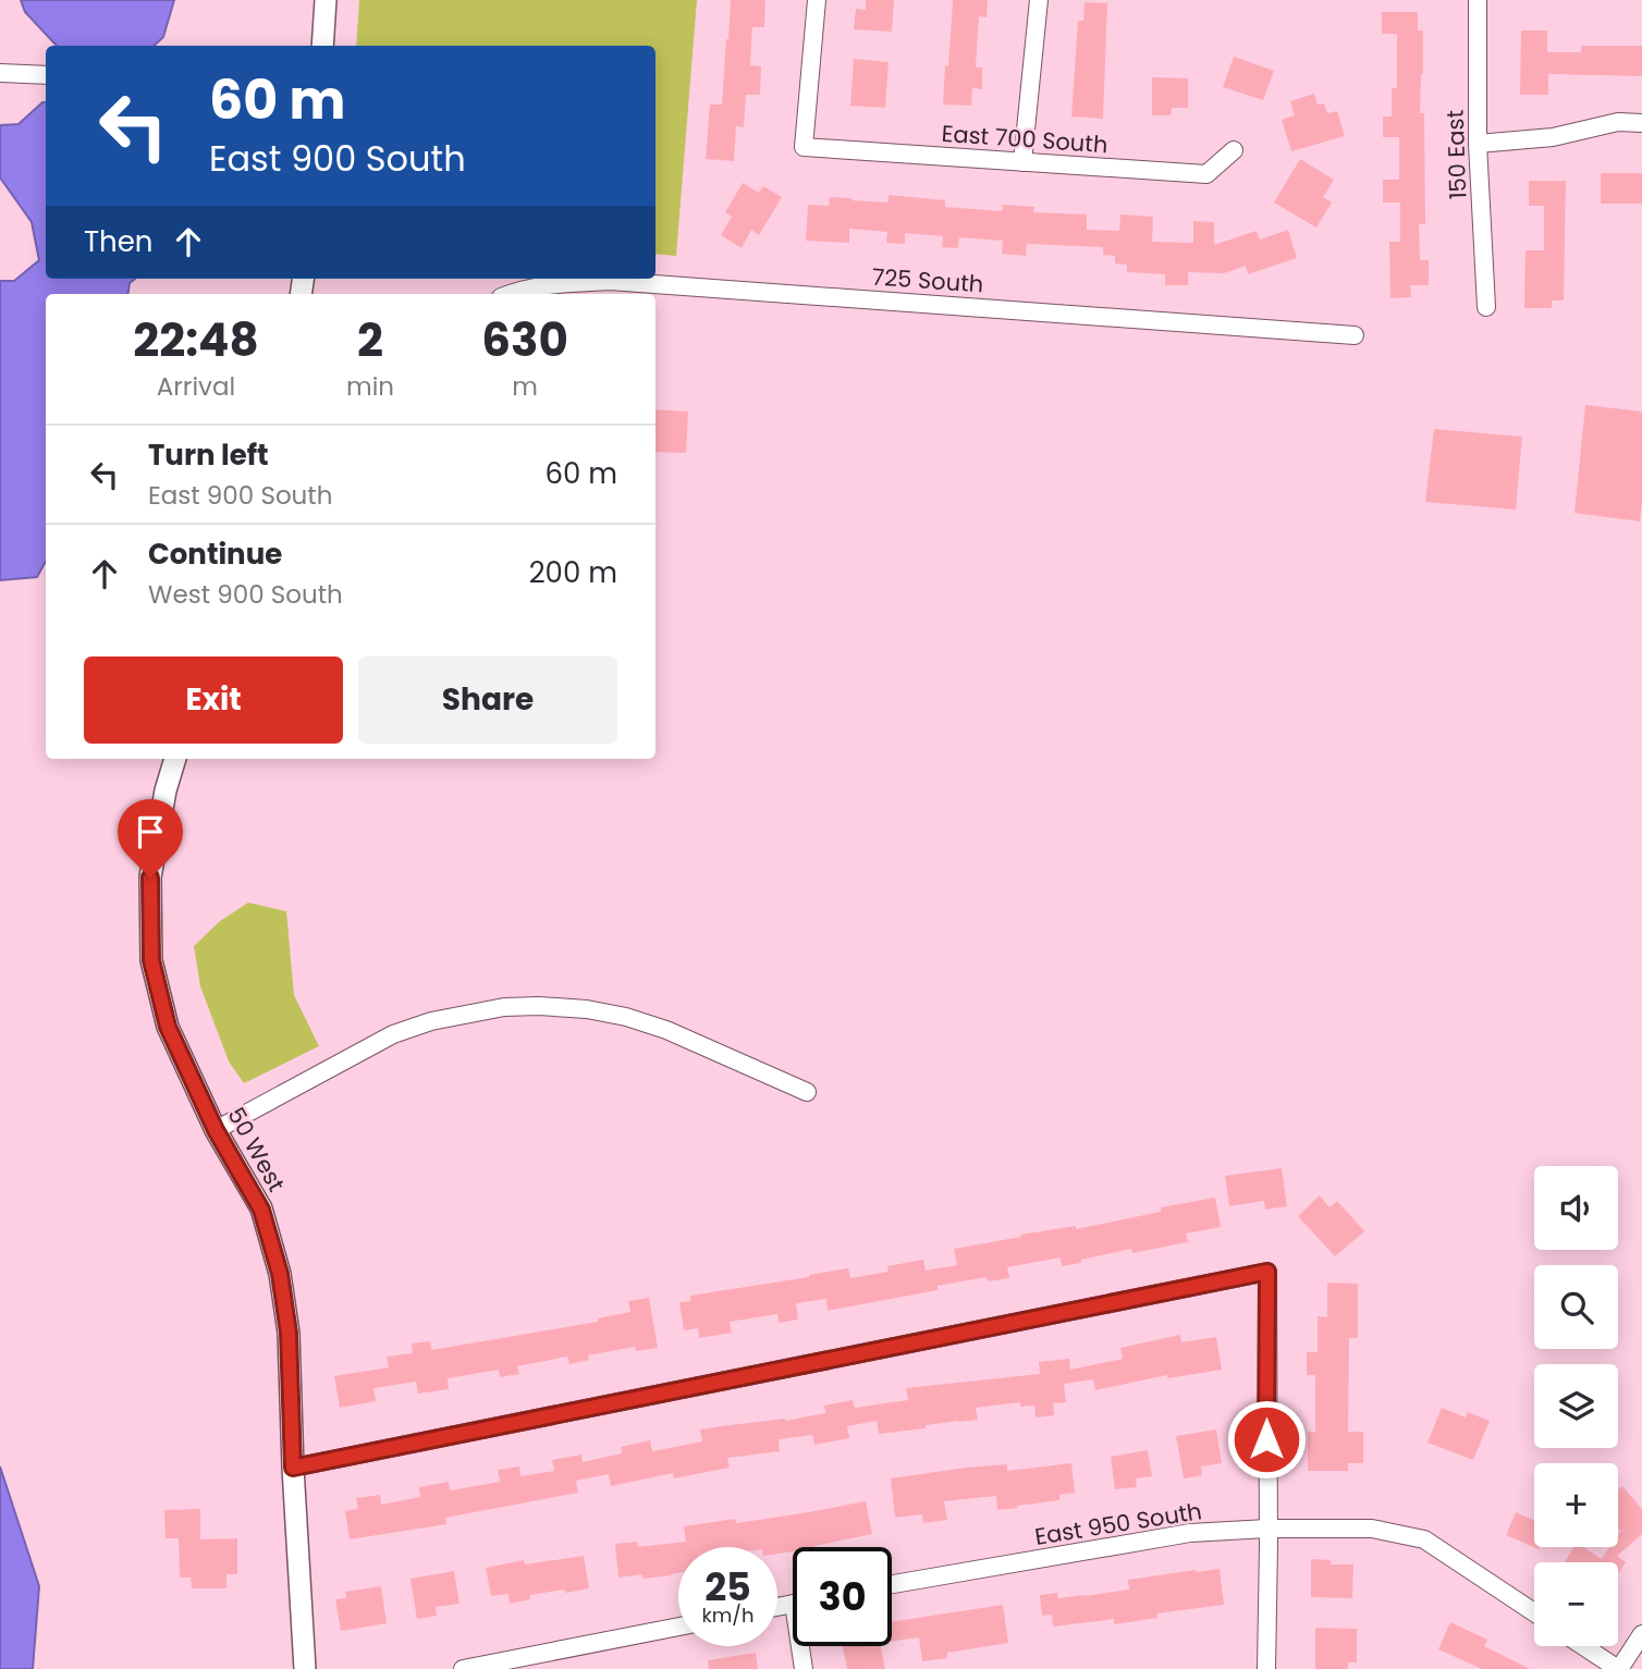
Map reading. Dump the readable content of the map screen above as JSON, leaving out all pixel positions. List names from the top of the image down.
{
  "streets": {
    "street": [
      "East 700 South",
      "150 East",
      "725 South",
      "50 West",
      "East 950 South"
    ]
  },
  "page": {
    "turn": ["60 m", "East 900 South"],
    "then": "Then",
    "eta": [
      "22:48",
      "Arrival",
      "2",
      "min",
      "630",
      "m"
    ],
    "list": [
      {
        "name": "Turn left",
        "note": "East 900 South",
        "value": "60 m"
      },
      {
        "name": "Continue",
        "note": "West 900 South",
        "value": "200 m"
      }
    ],
    "buttons": ["Exit", "Share"],
    "map_buttons": ["+", "−"],
    "speed": "25 km/h",
    "limit": "30"
  }
}
